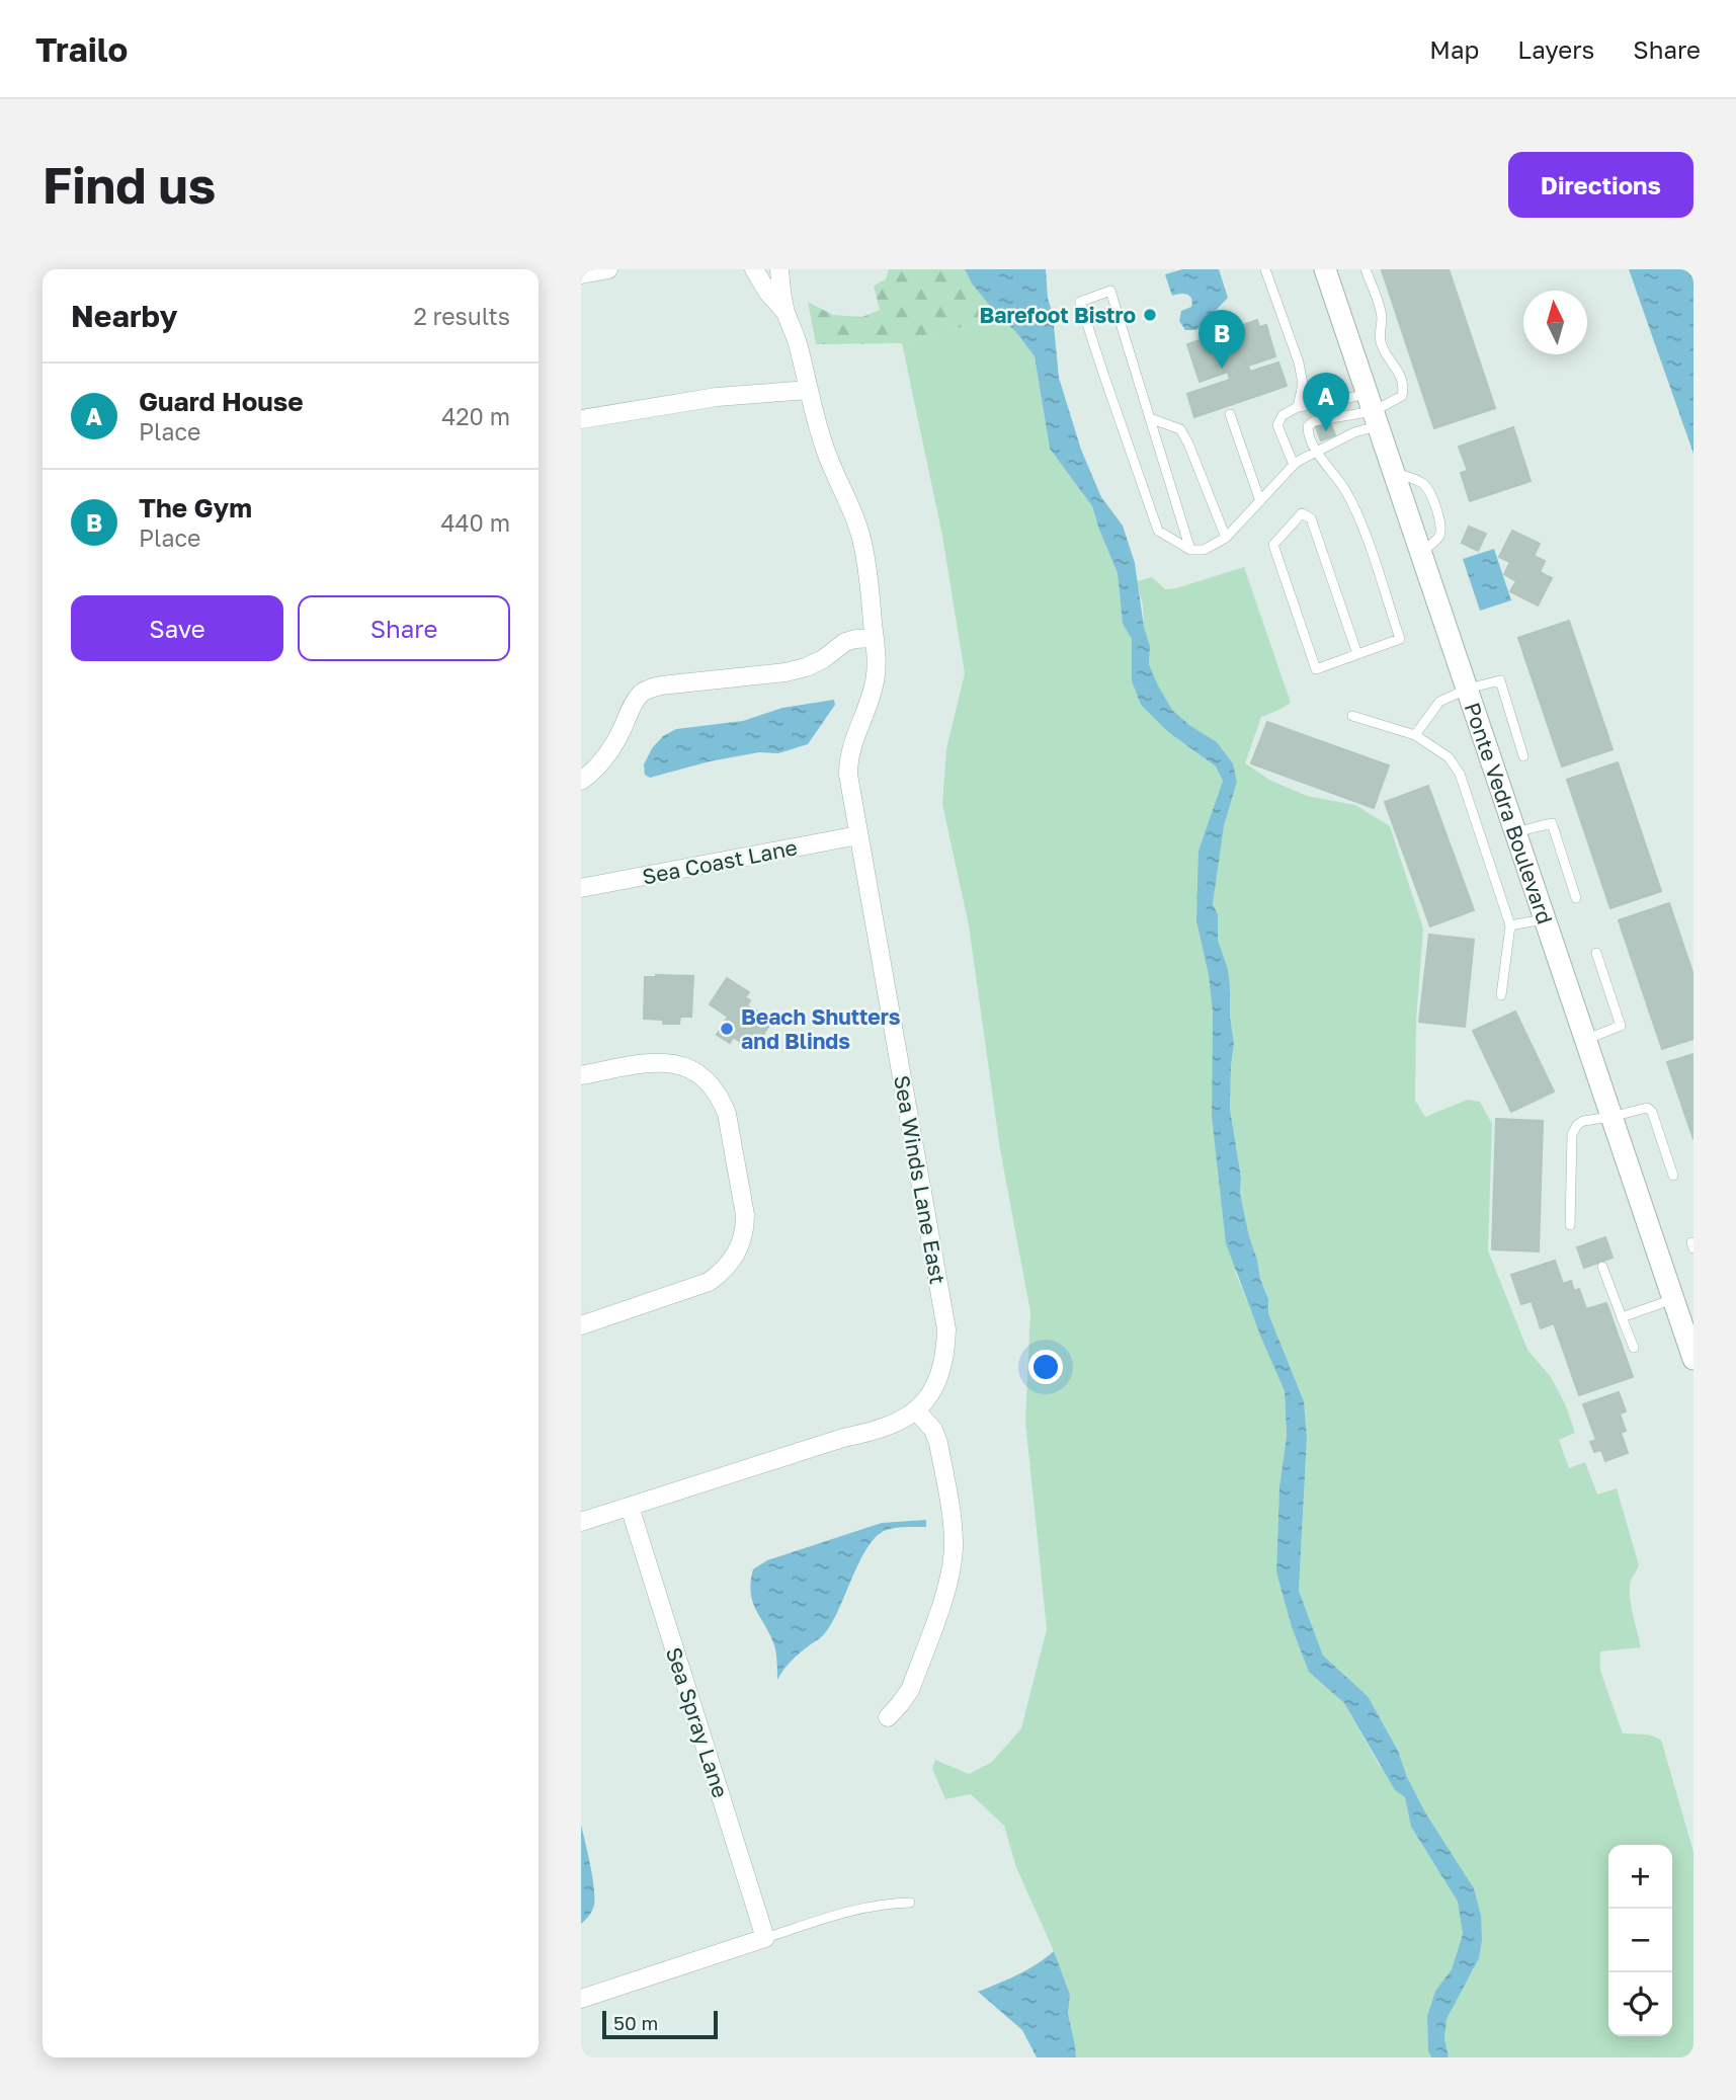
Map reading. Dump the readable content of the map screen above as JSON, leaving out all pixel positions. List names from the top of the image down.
{
  "streets": {
    "street": [
      "Ponte Vedra Boulevard",
      "Sea Coast Lane",
      "Sea Winds Lane East",
      "Sea Spray Lane"
    ]
  },
  "crossings": [
    ["Sea Coast Lane", "Sea Winds Lane East"],
    ["Sea Winds Lane East", "Sea Spray Lane"]
  ],
  "places": ["Barefoot Bistro", "Beach Shutters and Blinds"],
  "scale_bar": "50 m",
  "north": "top",
  "page": {
    "header": "Trailo",
    "nav": ["Map", "Layers", "Share"],
    "buttons": [
      "Directions",
      ["Save", "Share"]
    ],
    "title": "Find us",
    "heading": ["Nearby", "2 results"],
    "pins": ["B", "A"],
    "list": [
      {
        "mark": "A",
        "name": "Guard House",
        "note": "Place",
        "value": "420 m"
      },
      {
        "mark": "B",
        "name": "The Gym",
        "note": "Place",
        "value": "440 m"
      }
    ],
    "map_buttons": ["+", "−"],
    "scale": "50 m"
  }
}
